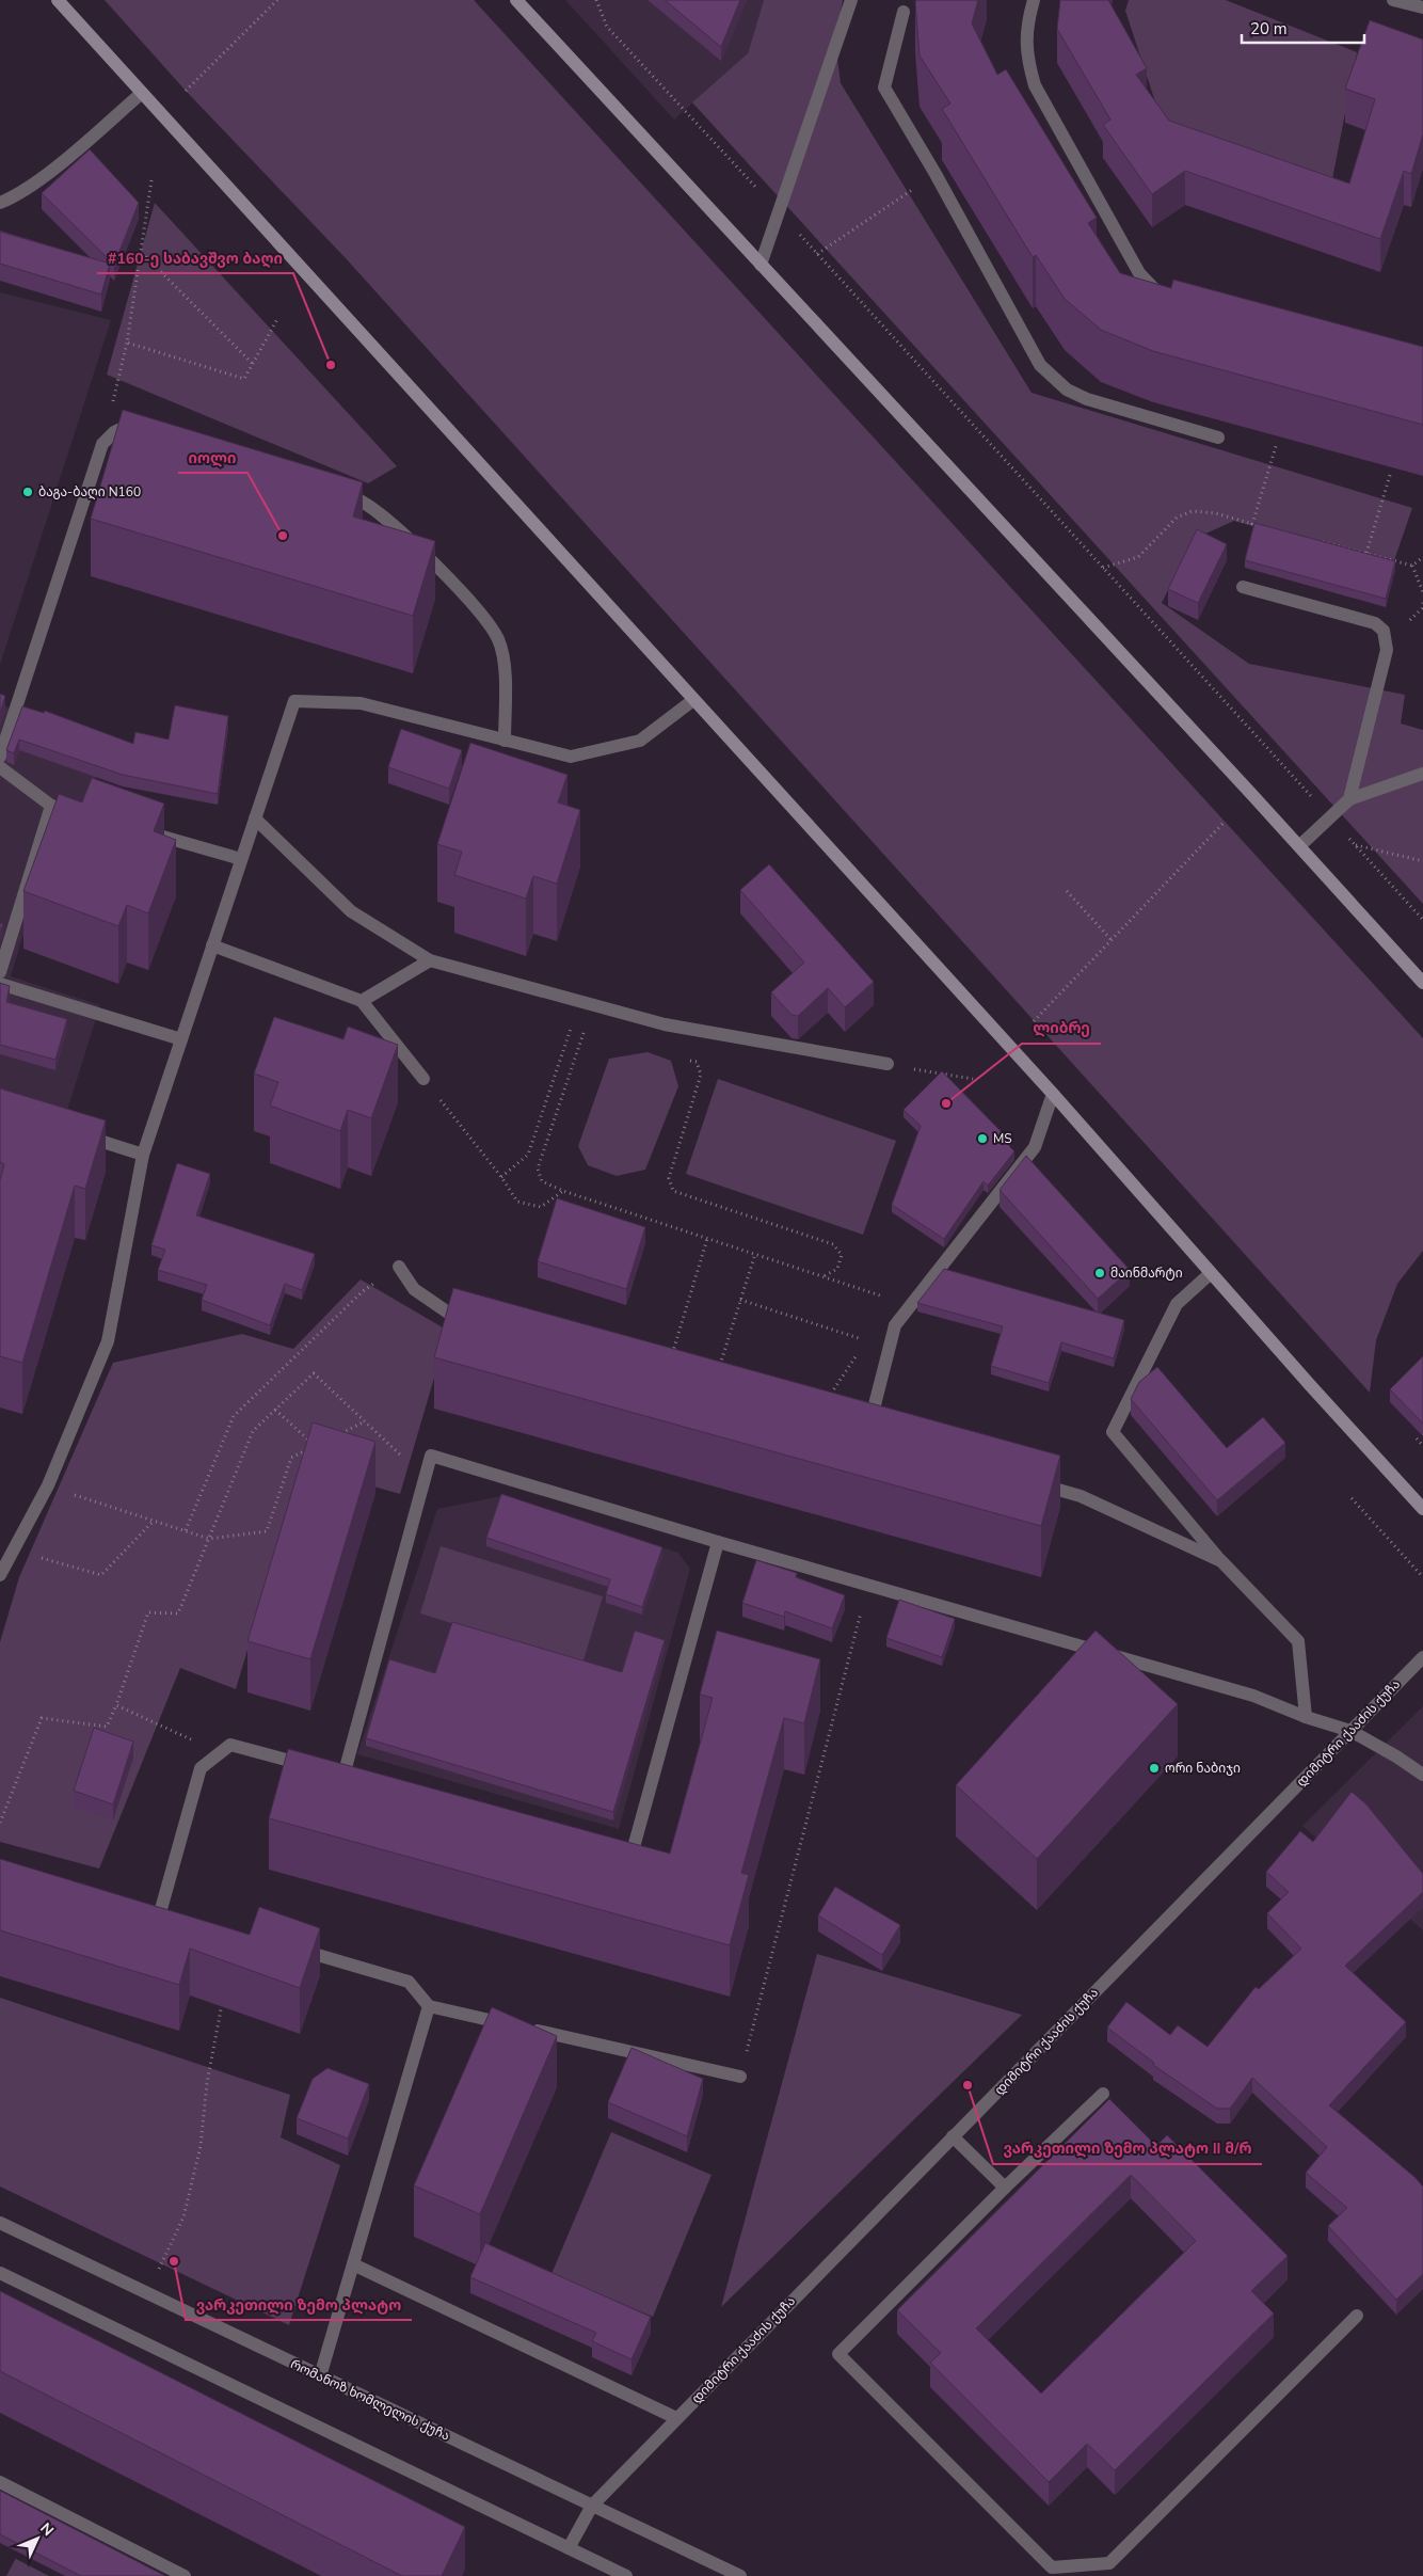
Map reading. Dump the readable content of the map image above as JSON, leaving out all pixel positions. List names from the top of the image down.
{
  "streets": {
    "street": ["დიმიტრი ქააძის ქუჩა", "რომანოზ ხომლელის ქუჩა"]
  },
  "crossings": [
    ["დიმიტრი ქააძის ქუჩა", "რომანოზ ხომლელის ქუჩა"]
  ],
  "places": [
    "#160-ე საბავშვო ბაღი",
    "ბაგა-ბაღი N160",
    "იოლი",
    "ლიბრე",
    "MS",
    "მაინმარტი",
    "ორი ნაბიჯი",
    "ვარკეთილი ზემო პლატო II მ/რ",
    "ვარკეთილი ზემო პლატო"
  ],
  "scale_bar": "20 m",
  "north": "top right"
}
